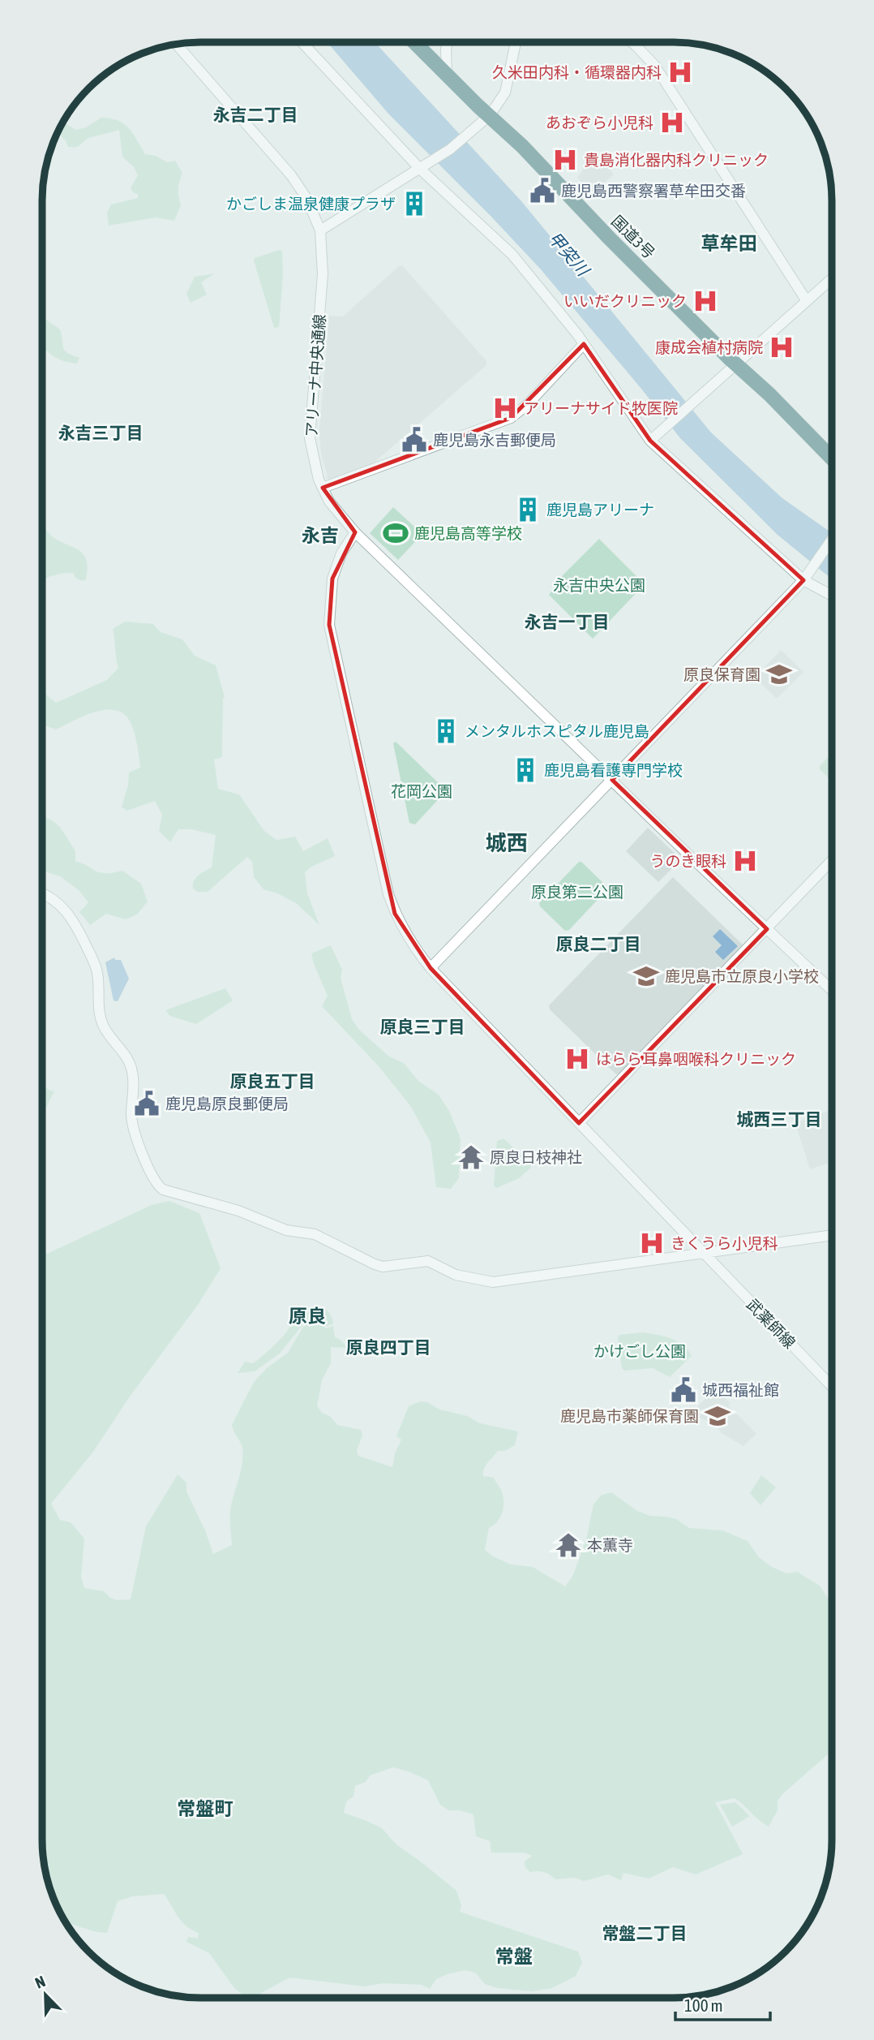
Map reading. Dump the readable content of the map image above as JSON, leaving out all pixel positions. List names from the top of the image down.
{
  "streets": {
    "highway": ["国道3号"],
    "street": ["アリーナ中央通線", "武薬師線"]
  },
  "crossings": [
    ["アリーナ中央通線", "武薬師線"]
  ],
  "districts": [
    "永吉二丁目",
    "草牟田",
    "永吉三丁目",
    "永吉",
    "永吉一丁目",
    "城西",
    "原良二丁目",
    "原良三丁目",
    "原良五丁目",
    "城西三丁目",
    "原良",
    "原良四丁目",
    "常盤町",
    "常盤二丁目",
    "常盤"
  ],
  "water": ["甲突川"],
  "parks": [
    "永吉中央公園",
    "花岡公園",
    "原良第二公園",
    "かけごし公園"
  ],
  "places": {
    "hospital": [
      "久米田内科・循環器内科",
      "あおぞら小児科",
      "貴島消化器内科クリニック",
      "いいだクリニック",
      "康成会植村病院",
      "アリーナサイド牧医院",
      "うのき眼科",
      "はらら耳鼻咽喉科クリニック",
      "きくうら小児科"
    ],
    "public building": [
      "鹿児島西警察署草牟田交番",
      "鹿児島永吉郵便局",
      "鹿児島原良郵便局",
      "城西福祉館"
    ],
    "building": [
      "かごしま温泉健康プラザ",
      "鹿児島アリーナ",
      "メンタルホスピタル鹿児島",
      "鹿児島看護専門学校"
    ],
    "sports": ["鹿児島高等学校"],
    "school or university": ["原良保育園", "鹿児島市立原良小学校", "鹿児島市薬師保育園"],
    "temple": ["原良日枝神社", "本薫寺"]
  },
  "scale_bar": "100 m",
  "north": "top left"
}
